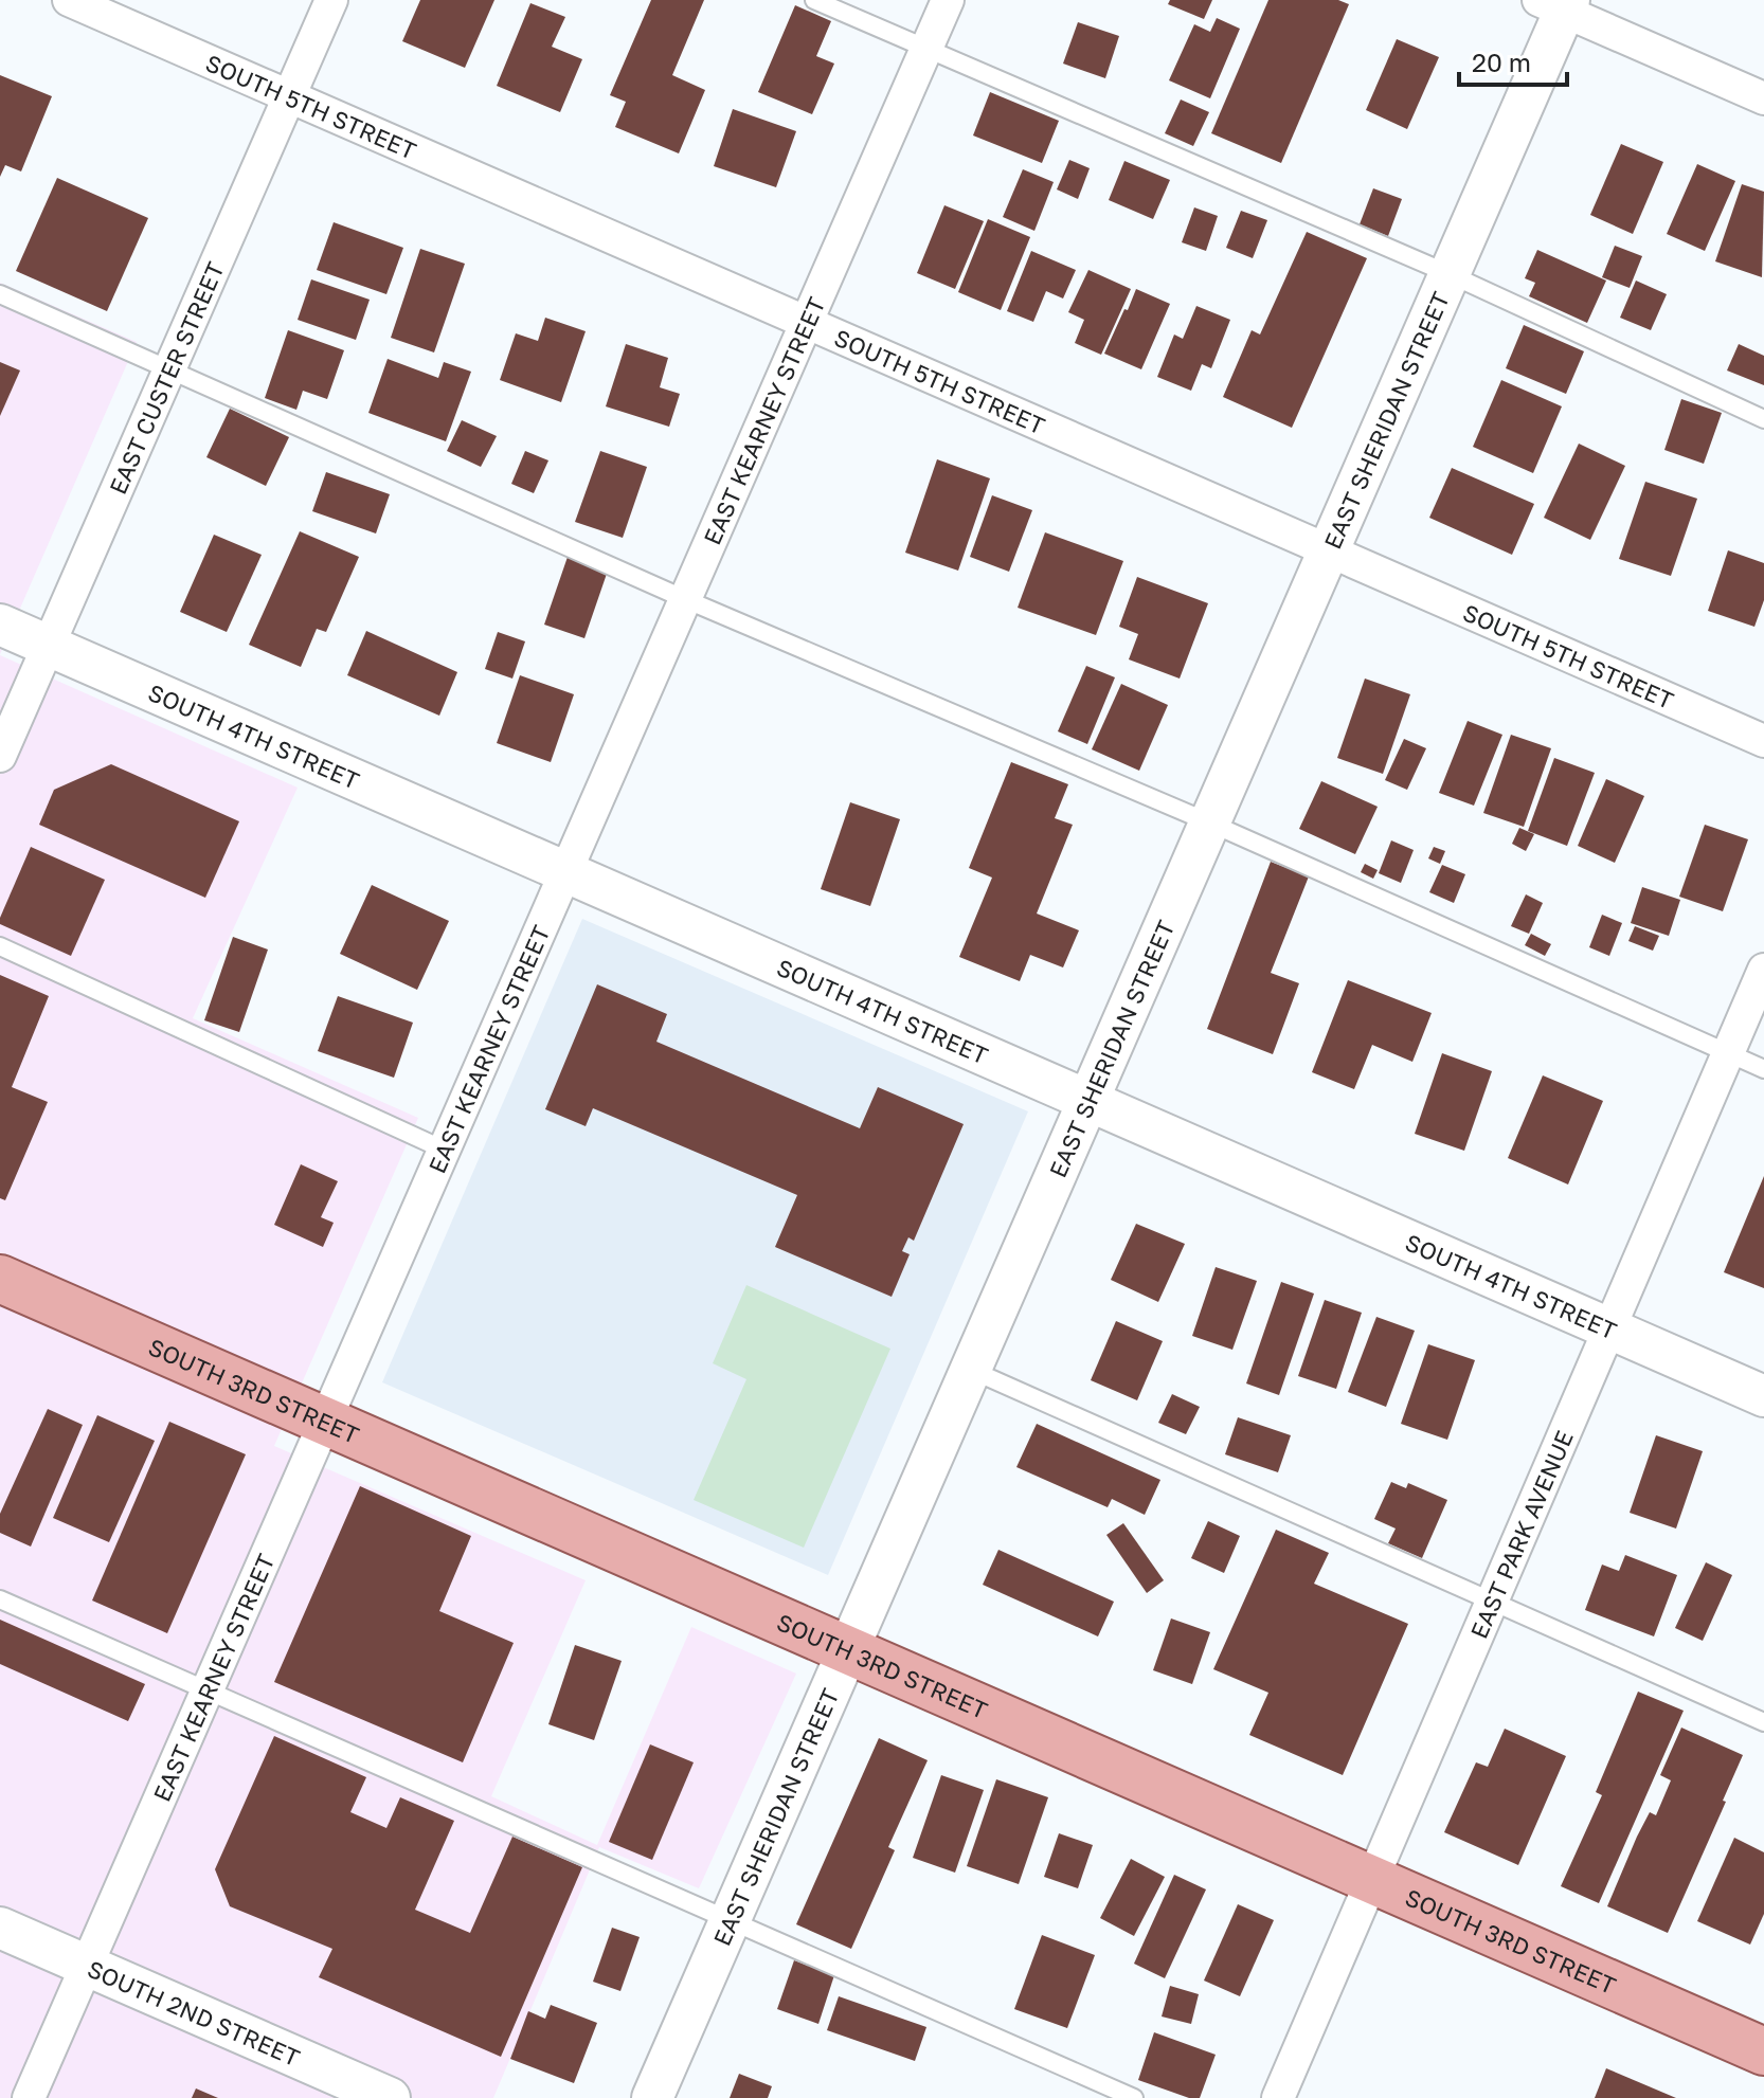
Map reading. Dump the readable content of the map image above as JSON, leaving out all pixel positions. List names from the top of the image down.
{
  "streets": {
    "main road": ["SOUTH 3RD STREET"],
    "street": [
      "SOUTH 5TH STREET",
      "EAST CUSTER STREET",
      "EAST KEARNEY STREET",
      "EAST SHERIDAN STREET",
      "SOUTH 4TH STREET",
      "EAST PARK AVENUE",
      "SOUTH 2ND STREET"
    ]
  },
  "crossings": [
    ["SOUTH 5TH STREET", "EAST CUSTER STREET"],
    ["SOUTH 5TH STREET", "EAST KEARNEY STREET"],
    ["SOUTH 5TH STREET", "EAST SHERIDAN STREET"],
    ["EAST CUSTER STREET", "SOUTH 4TH STREET"],
    ["EAST KEARNEY STREET", "SOUTH 4TH STREET"],
    ["EAST KEARNEY STREET", "SOUTH 3RD STREET"],
    ["EAST KEARNEY STREET", "SOUTH 2ND STREET"],
    ["EAST SHERIDAN STREET", "SOUTH 4TH STREET"],
    ["EAST SHERIDAN STREET", "SOUTH 3RD STREET"],
    ["SOUTH 4TH STREET", "EAST PARK AVENUE"],
    ["SOUTH 3RD STREET", "EAST PARK AVENUE"]
  ],
  "scale_bar": "20 m"
}
